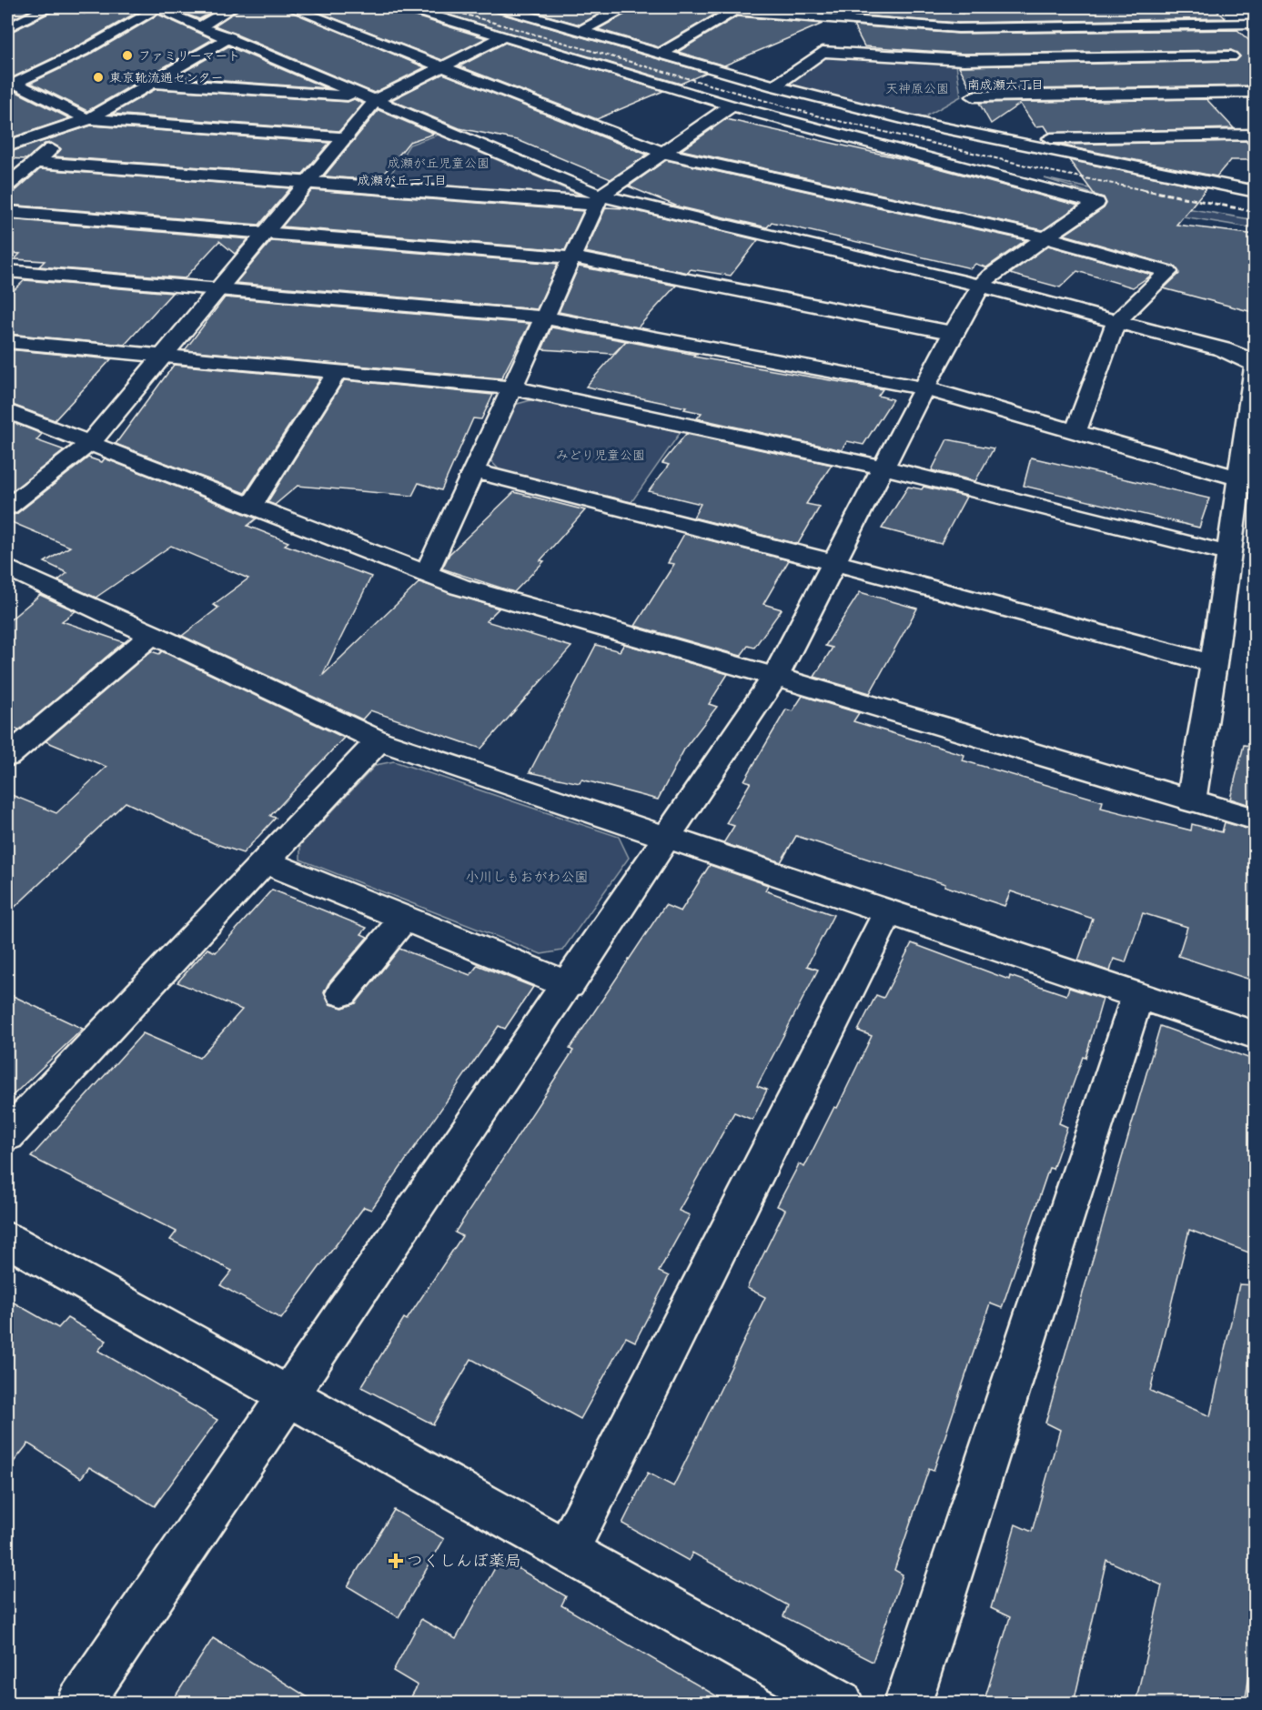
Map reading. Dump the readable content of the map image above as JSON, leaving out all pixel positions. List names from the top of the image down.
{
  "districts": ["南成瀬六丁目", "成瀬が丘一丁目"],
  "parks": [
    "天神原公園",
    "成瀬が丘児童公園",
    "みどり児童公園",
    "小川しもおがわ公園"
  ],
  "places": {
    "other": ["ファミリーマート", "東京靴流通センター"],
    "health": ["つくしんぼ薬局"]
  }
}
